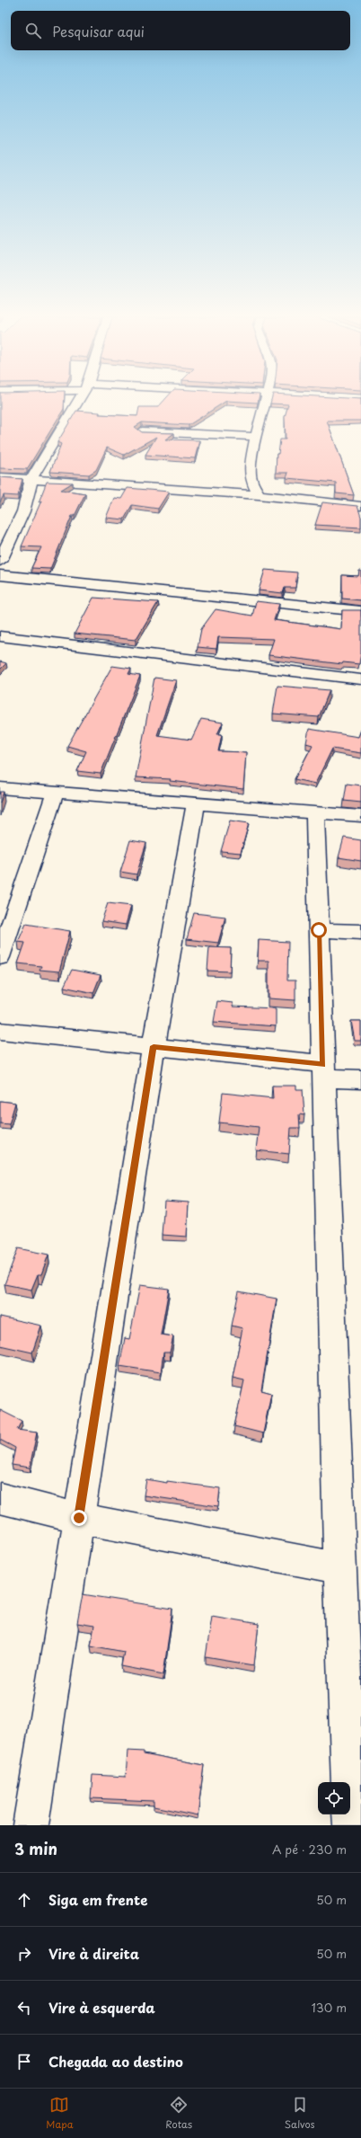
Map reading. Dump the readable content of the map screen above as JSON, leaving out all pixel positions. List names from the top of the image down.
{
  "page": {
    "search": "Pesquisar aqui",
    "heading": ["3 min", "A pé · 230 m"],
    "list": [
      ["Siga em frente", "50 m"],
      ["Vire à direita", "50 m"],
      ["Vire à esquerda", "130 m"],
      "Chegada ao destino"
    ],
    "nav": ["Mapa", "Rotas", "Salvos"]
  }
}
